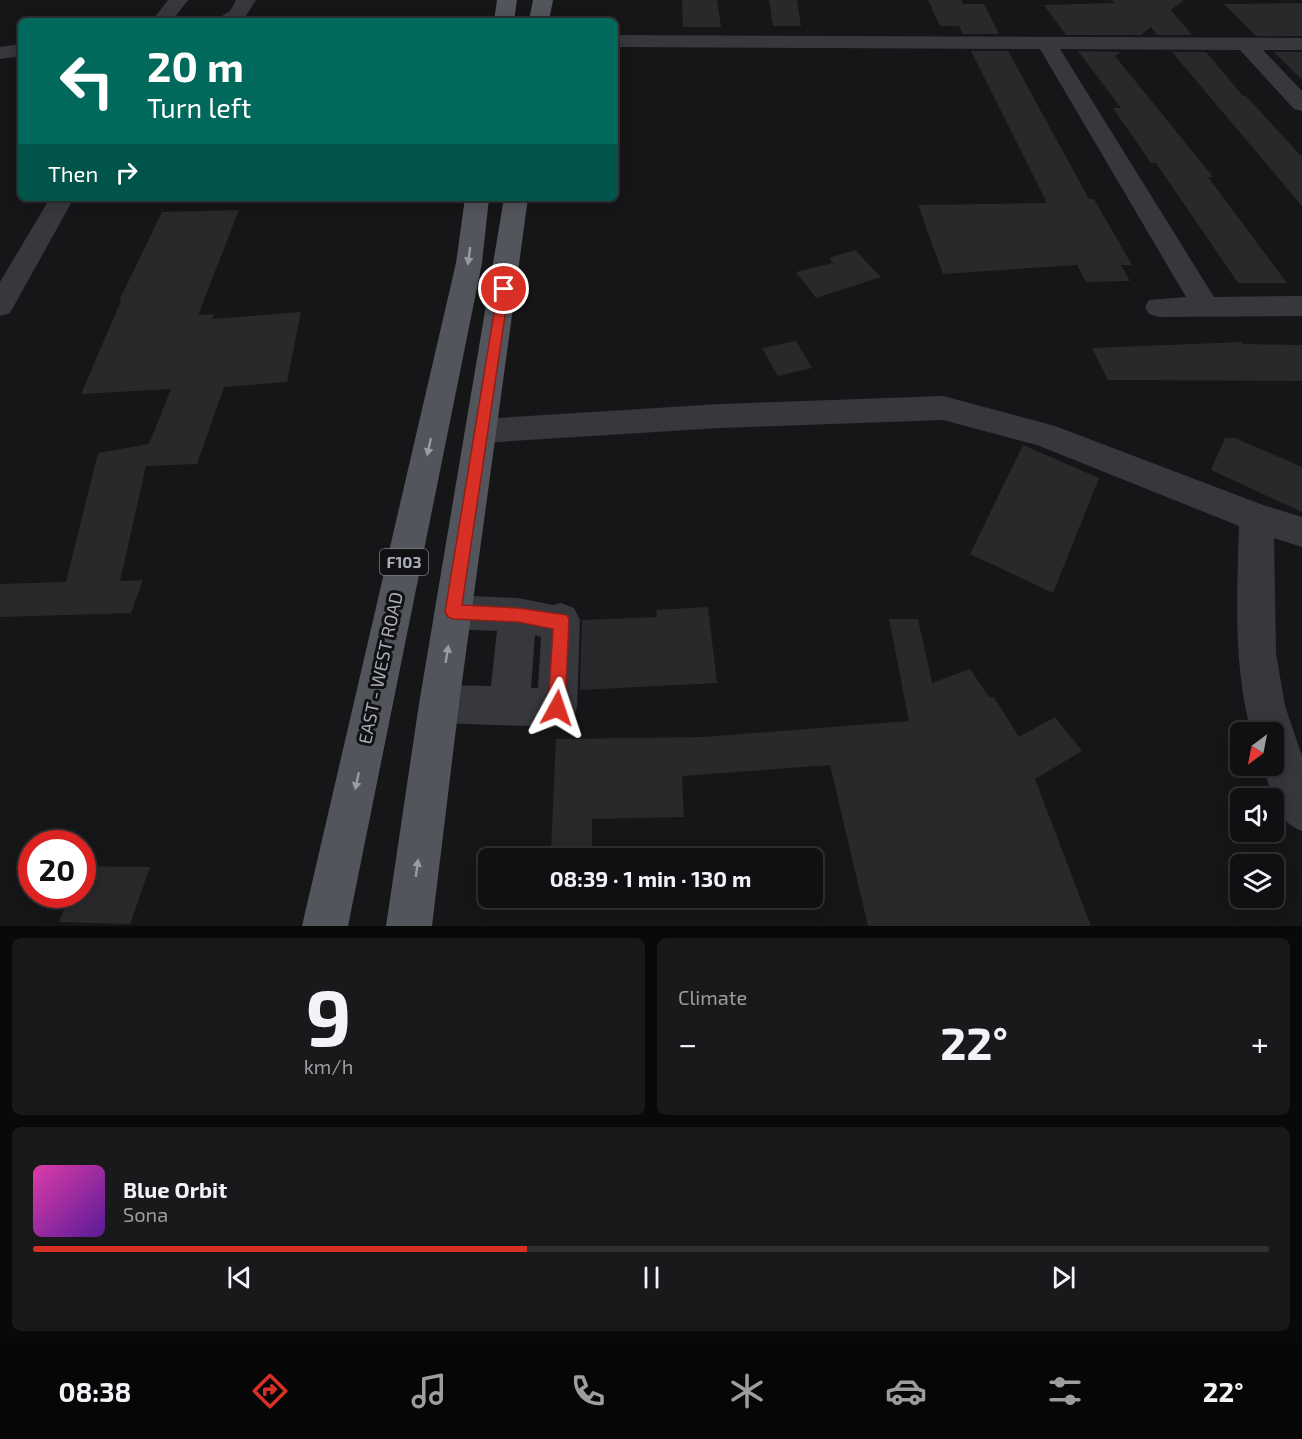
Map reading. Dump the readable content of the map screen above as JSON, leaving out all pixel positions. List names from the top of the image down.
{
  "streets": {
    "main road": ["F103", "EAST - WEST ROAD"]
  },
  "north": "bottom left",
  "page": {
    "turn": ["20 m", "Turn left"],
    "then": "Then",
    "limit": "20",
    "trip": "08:39 · 1 min · 130 m",
    "tile": [
      ["9", "km/h"],
      "Climate"
    ],
    "heat": ["−", "22°", "+"],
    "song": ["Blue Orbit", "Sona"],
    "tabs": ["08:38", "22°"]
  }
}
